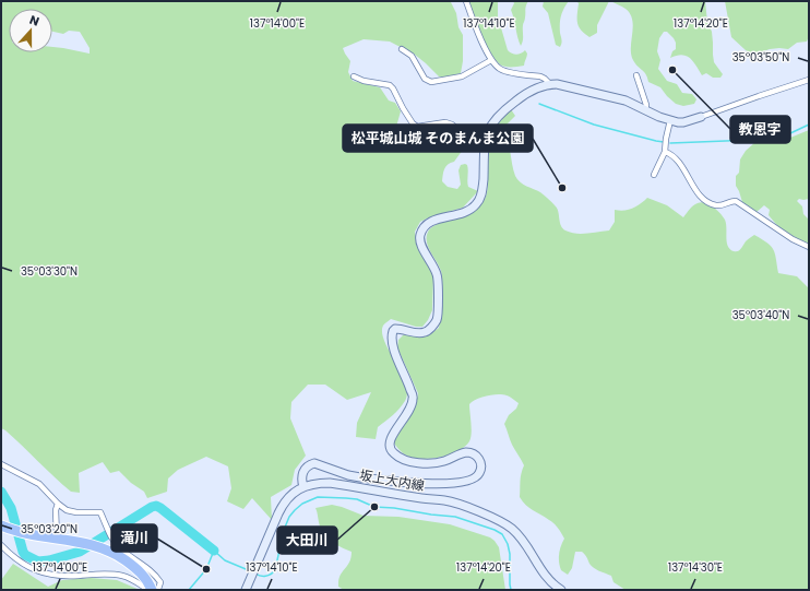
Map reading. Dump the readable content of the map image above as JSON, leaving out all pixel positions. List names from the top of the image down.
{
  "streets": {
    "street": ["坂上大内線"]
  },
  "places": [
    "教恩字",
    "松平城山城 そのまんま公園",
    "大田川",
    "滝川"
  ],
  "north": "top",
  "coordinates": [
    "137°14'00\"E",
    "137°14'10\"E",
    "137°14'20\"E",
    "35°03'50\"N",
    "35°03'30\"N",
    "35°03'40\"N",
    "35°03'20\"N",
    "137°14'30\"E"
  ]
}
